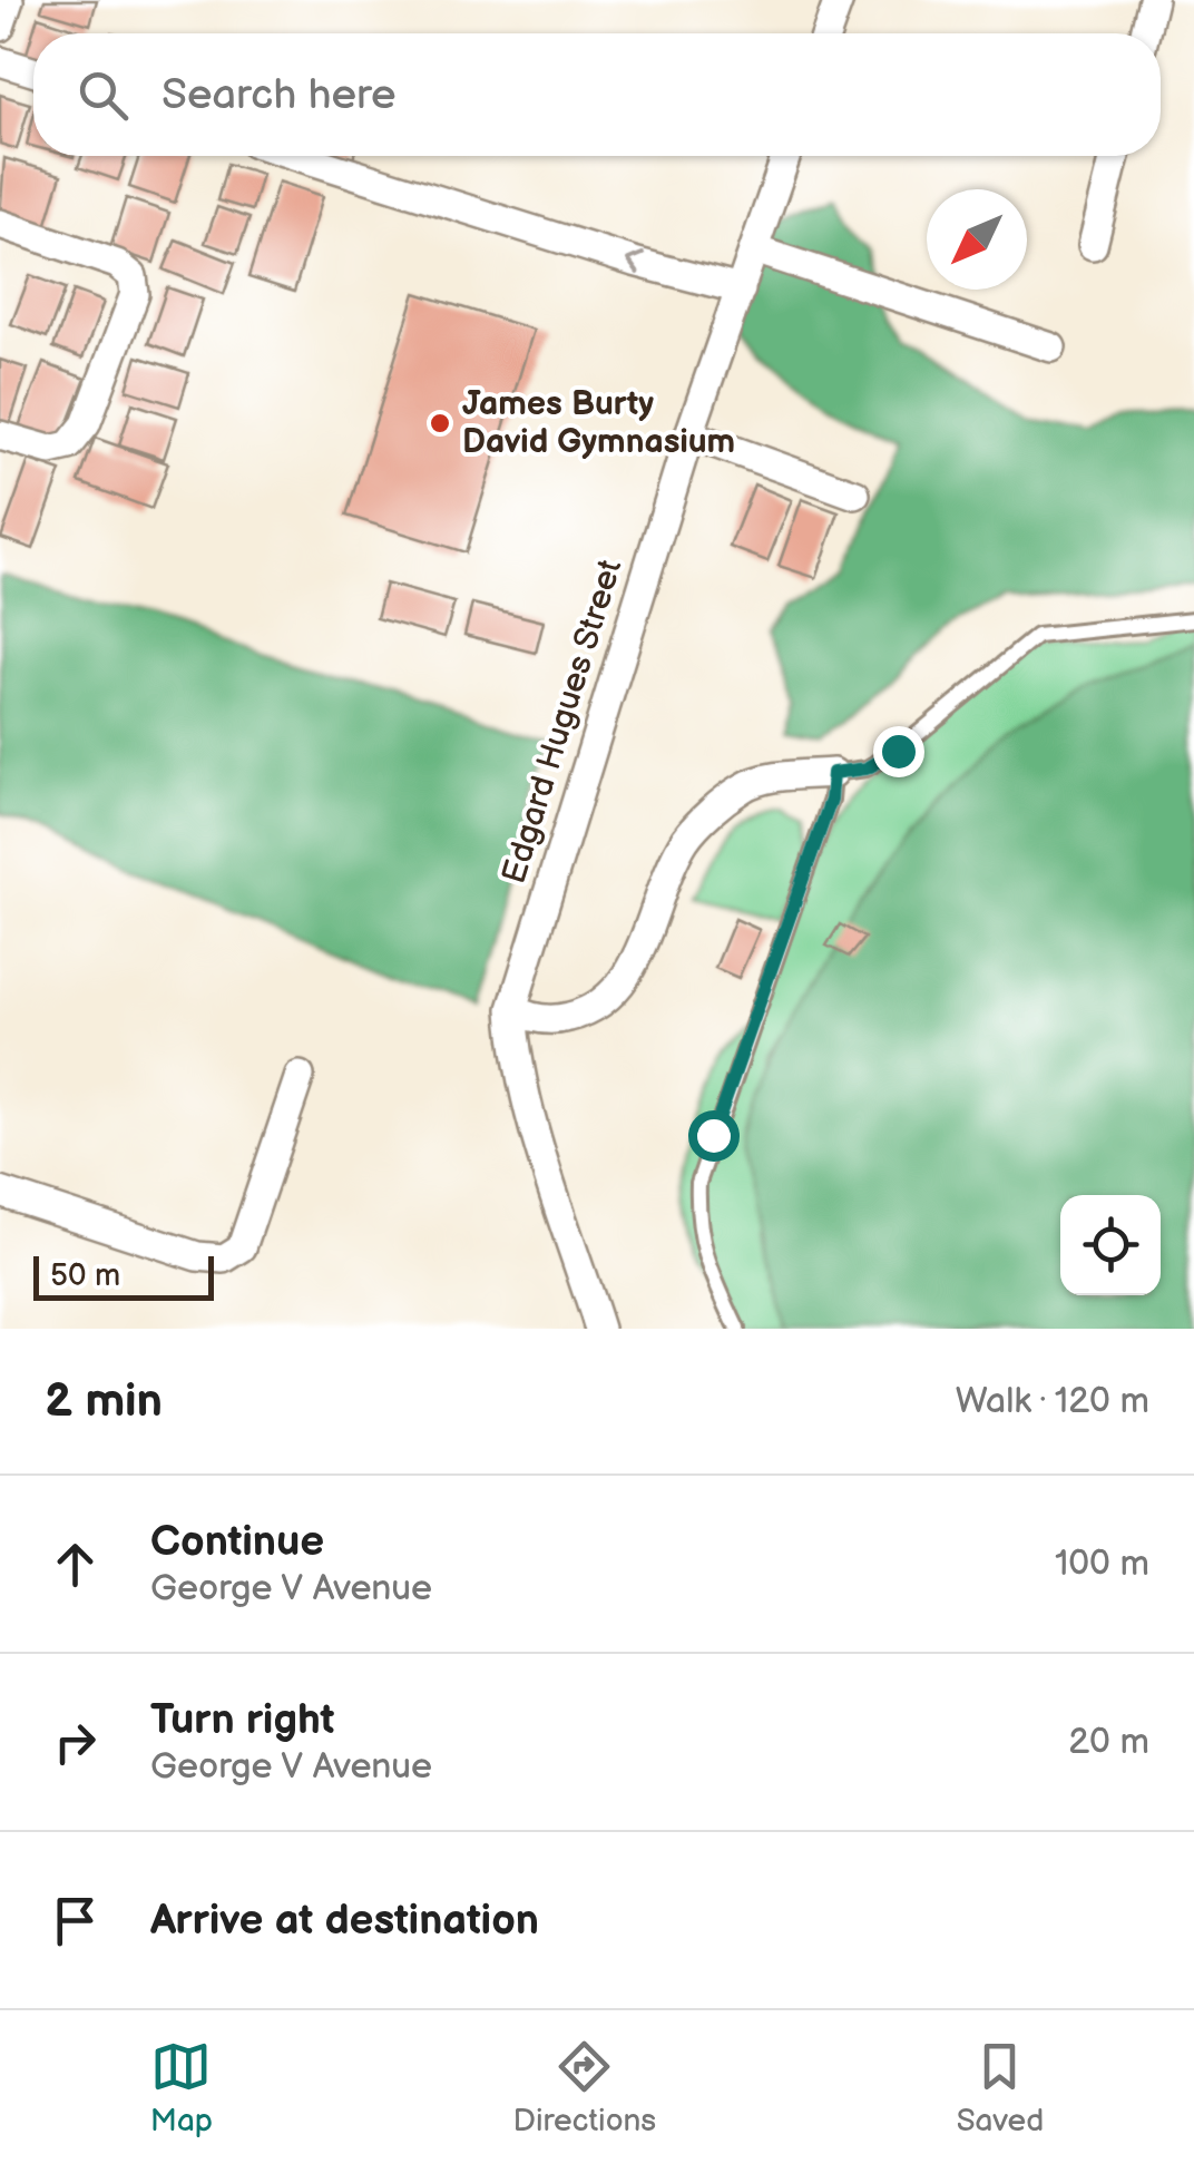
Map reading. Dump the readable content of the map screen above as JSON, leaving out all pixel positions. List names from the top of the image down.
{
  "streets": {
    "street": ["Edgard Hugues Street"]
  },
  "places": ["James Burty David Gymnasium"],
  "scale_bar": "50 m",
  "north": "bottom left",
  "page": {
    "search": "Search here",
    "scale": "50 m",
    "heading": ["2 min", "Walk · 120 m"],
    "list": [
      ["Continue", "George V Avenue", "100 m"],
      ["Turn right", "George V Avenue", "20 m"],
      "Arrive at destination"
    ],
    "nav": ["Map", "Directions", "Saved"]
  }
}
